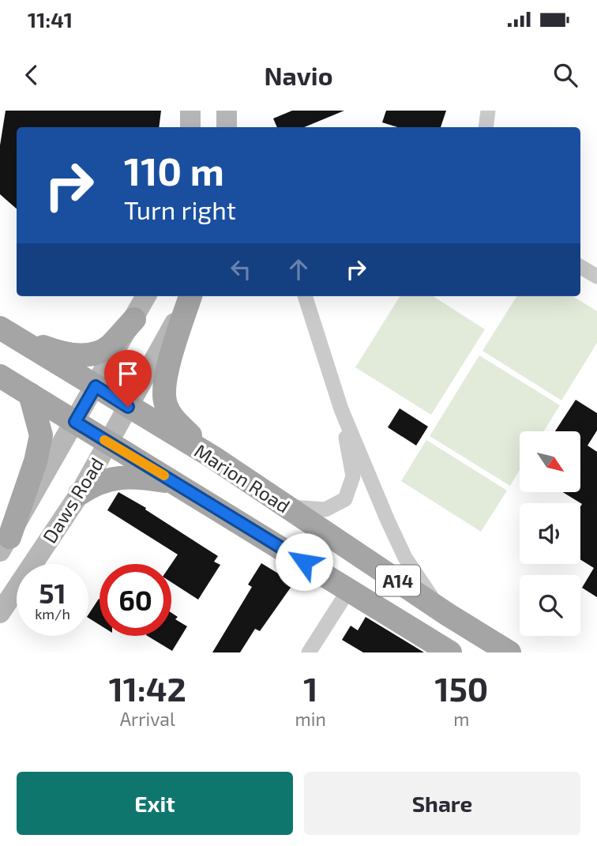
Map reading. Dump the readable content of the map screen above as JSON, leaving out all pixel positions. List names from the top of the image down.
{
  "streets": {
    "main road": ["Marion Road", "Daws Road", "A14"]
  },
  "crossings": [
    ["Marion Road", "Daws Road"]
  ],
  "north": "bottom right",
  "page": {
    "status": "11:41",
    "header": "Navio",
    "turn": ["110 m", "Turn right"],
    "speed": "51 km/h",
    "limit": "60",
    "eta": [
      "11:42",
      "Arrival",
      "1",
      "min",
      "150",
      "m"
    ],
    "buttons": ["Exit", "Share"]
  }
}
